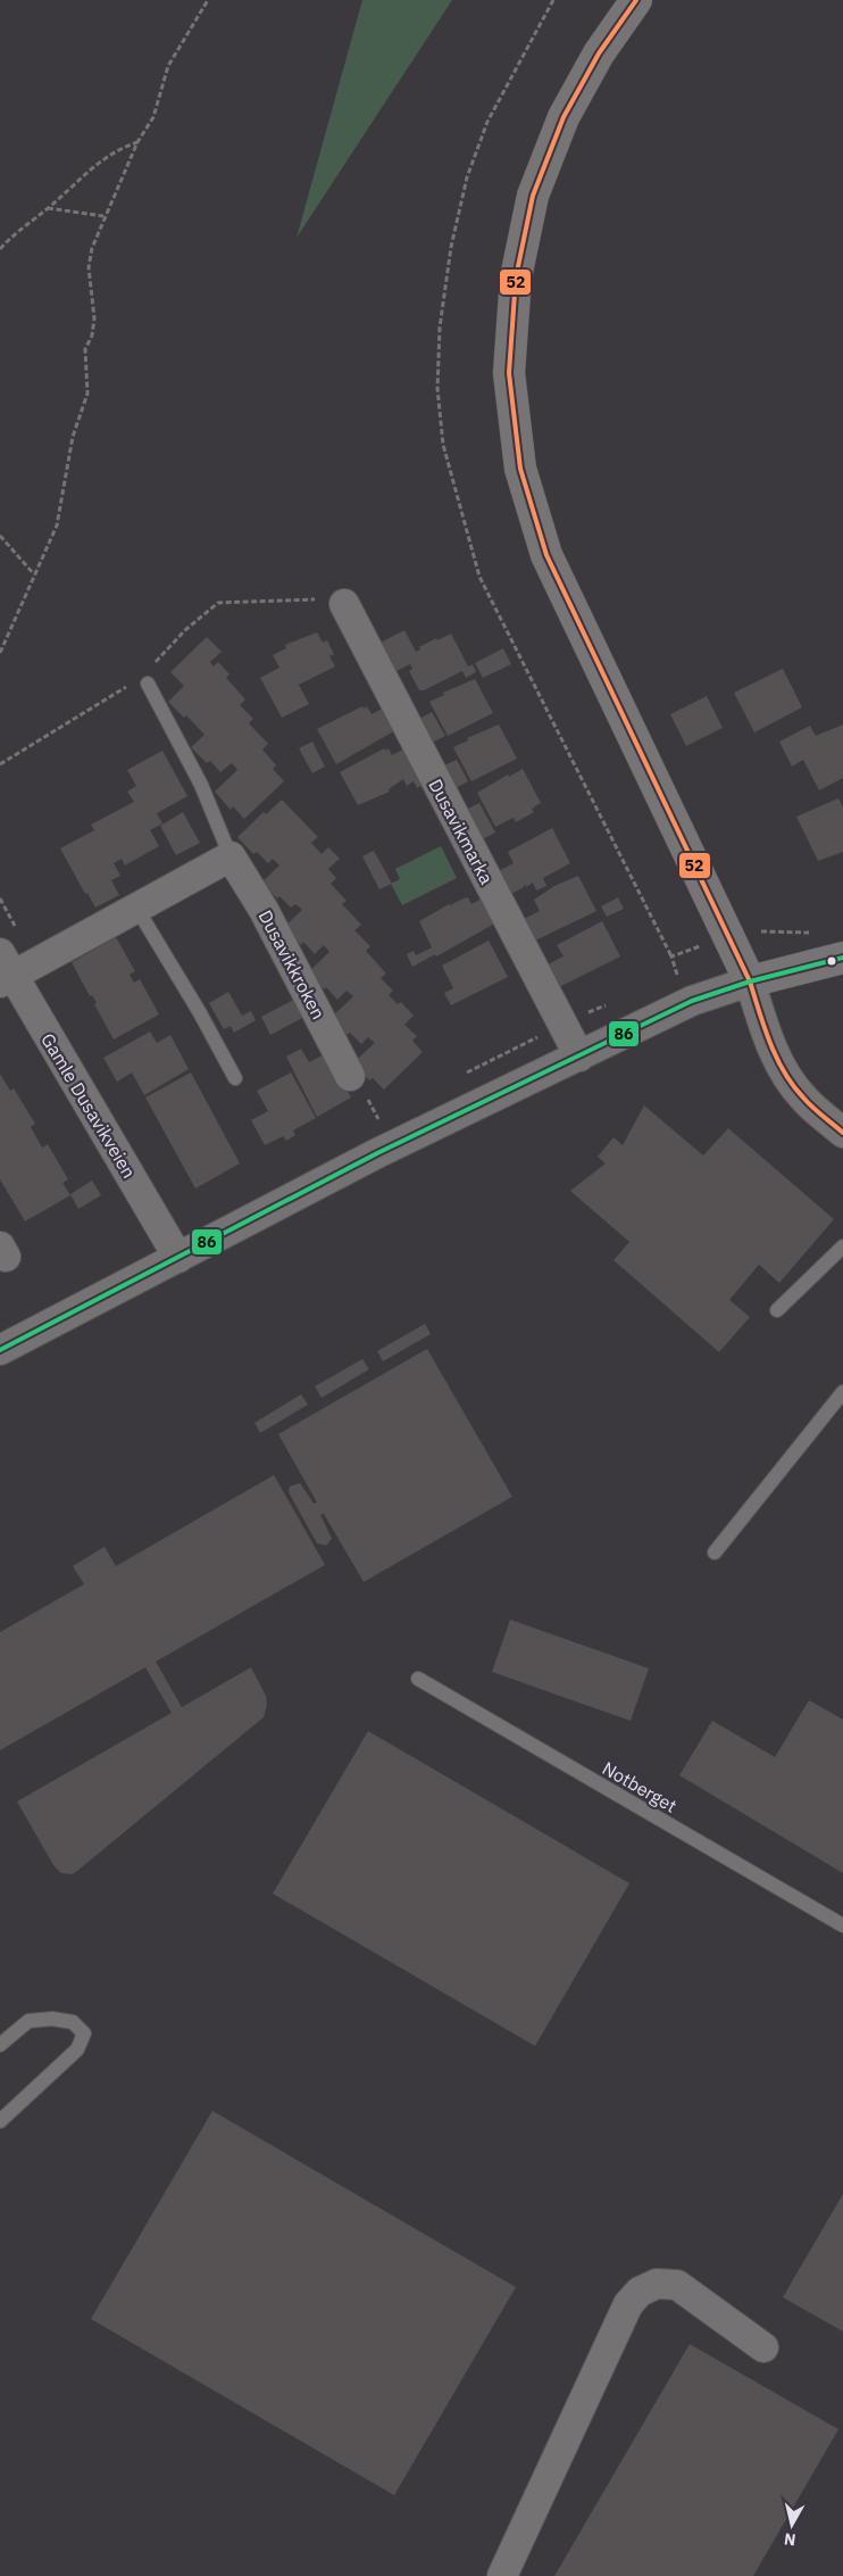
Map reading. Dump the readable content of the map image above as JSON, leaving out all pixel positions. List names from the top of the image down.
{
  "streets": {
    "street": ["Dusavikmarka", "Dusavikkroken", "Gamle Dusavikveien"],
    "lane": ["Notberget"]
  },
  "lines": ["transit line 52", "transit line 86"],
  "north": "bottom"
}
